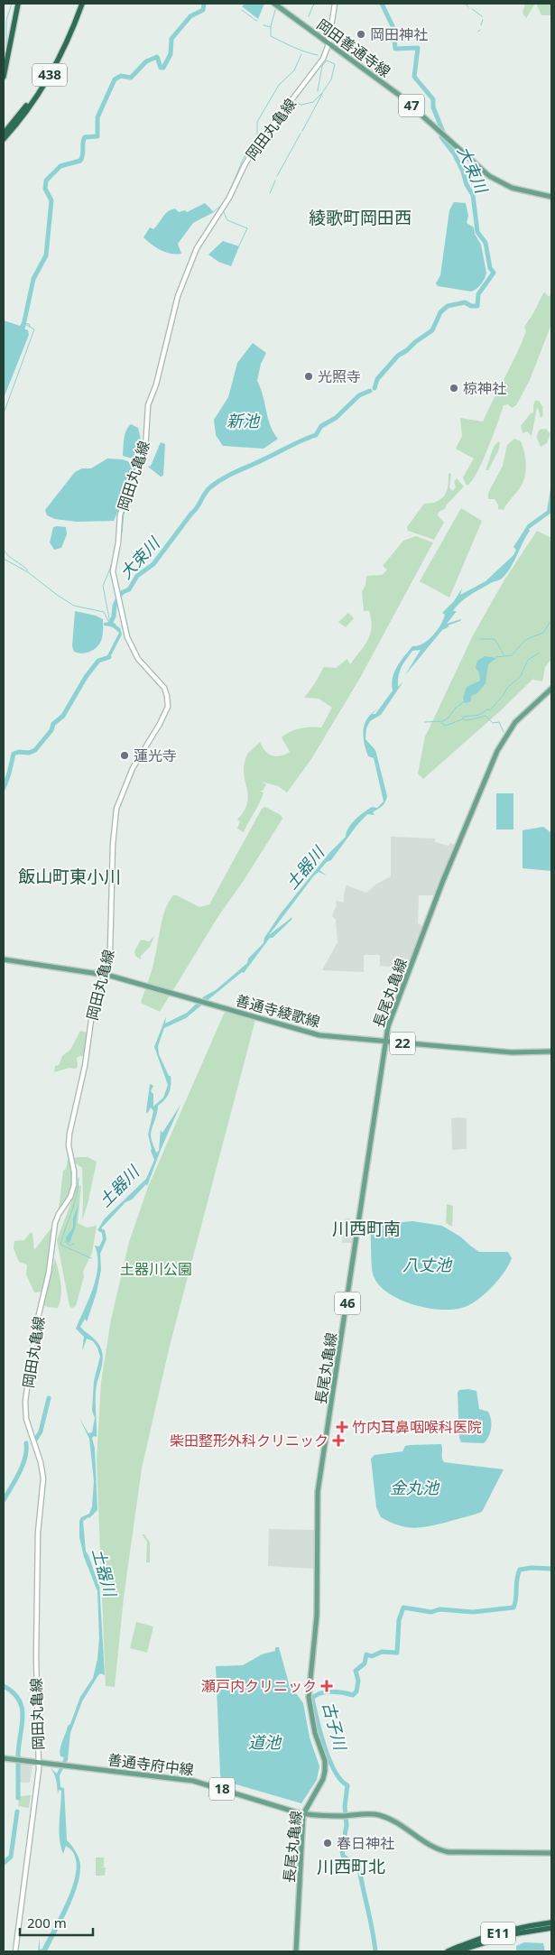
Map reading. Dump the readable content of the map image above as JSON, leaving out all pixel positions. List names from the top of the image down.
{
  "streets": {
    "highway": ["438", "E11"],
    "main road": [
      "岡田善通寺線",
      "47",
      "岡田丸亀線",
      "長尾丸亀線",
      "善通寺綾歌線",
      "22",
      "46",
      "善通寺府中線",
      "18"
    ]
  },
  "crossings": [
    ["岡田善通寺線", "岡田丸亀線"],
    ["岡田丸亀線", "善通寺綾歌線"],
    ["岡田丸亀線", "善通寺府中線"],
    ["長尾丸亀線", "善通寺綾歌線"],
    ["長尾丸亀線", "善通寺府中線"]
  ],
  "districts": [
    "綾歌町岡田西",
    "飯山町東小川",
    "川西町南",
    "川西町北"
  ],
  "water": [
    "大束川",
    "新池",
    "土器川",
    "八丈池",
    "金丸池",
    "古子川",
    "道池"
  ],
  "parks": ["土器川公園"],
  "places": {
    "other": [
      "岡田神社",
      "光照寺",
      "椋神社",
      "蓮光寺",
      "春日神社"
    ],
    "health": ["竹内耳鼻咽喉科医院", "柴田整形外科クリニック", "瀬戸内クリニック"]
  },
  "scale_bar": "200 m"
}
